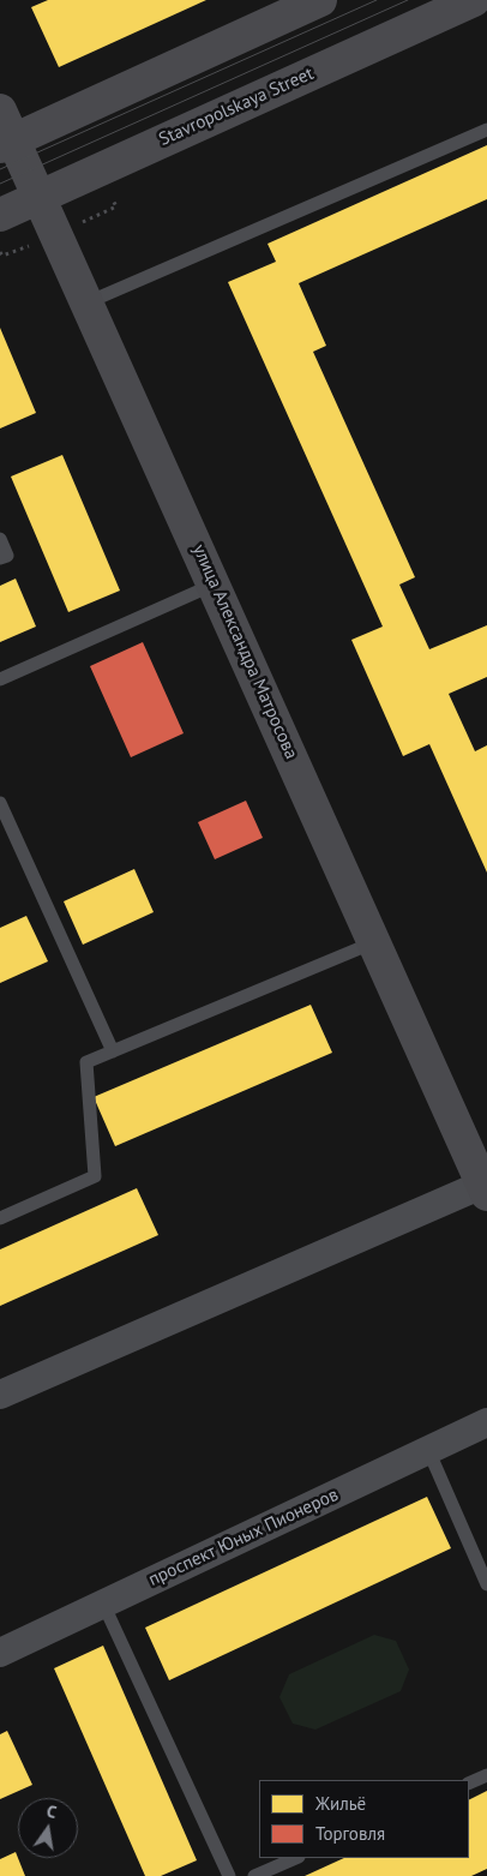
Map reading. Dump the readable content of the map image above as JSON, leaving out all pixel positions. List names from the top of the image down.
{
  "streets": {
    "street": ["Stavropolskaya Street", "улица Александра Матросова", "проспект Юных Пионеров"]
  },
  "crossings": [
    ["Stavropolskaya Street", "улица Александра Матросова"]
  ],
  "legend": ["Жильё", "Торговля"],
  "north": "top"
}
